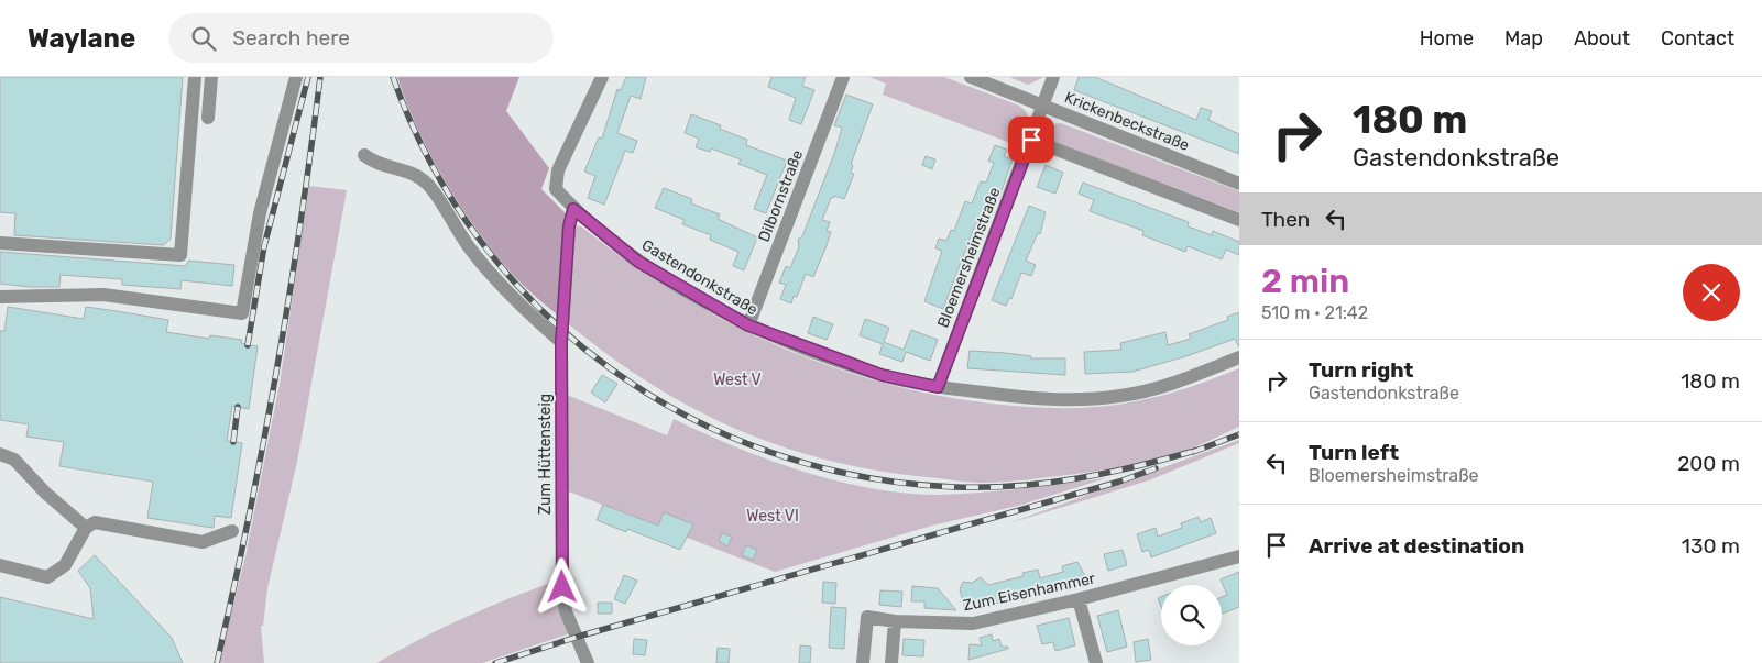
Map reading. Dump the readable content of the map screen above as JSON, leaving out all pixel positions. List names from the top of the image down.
{
  "streets": {
    "street": [
      "Krickenbeckstraße",
      "Dilbornstraße",
      "Bloemersheimstraße",
      "Gastendonkstraße",
      "Zum Hüttensteig",
      "Zum Eisenhammer"
    ]
  },
  "crossings": [
    ["Krickenbeckstraße", "Bloemersheimstraße"],
    ["Dilbornstraße", "Gastendonkstraße"],
    ["Bloemersheimstraße", "Gastendonkstraße"],
    ["Gastendonkstraße", "Zum Hüttensteig"]
  ],
  "parks": ["West V", "West VI"],
  "page": {
    "header": "Waylane",
    "search": "Search here",
    "nav": [
      "Home",
      "Map",
      "About",
      "Contact"
    ],
    "turn": ["180 m", "Gastendonkstraße"],
    "then": "Then",
    "heading": ["2 min", "510 m · 21:42"],
    "list": [
      {
        "name": "Turn right",
        "note": "Gastendonkstraße",
        "value": "180 m"
      },
      {
        "name": "Turn left",
        "note": "Bloemersheimstraße",
        "value": "200 m"
      },
      {
        "name": "Arrive at destination",
        "value": "130 m"
      }
    ]
  }
}
